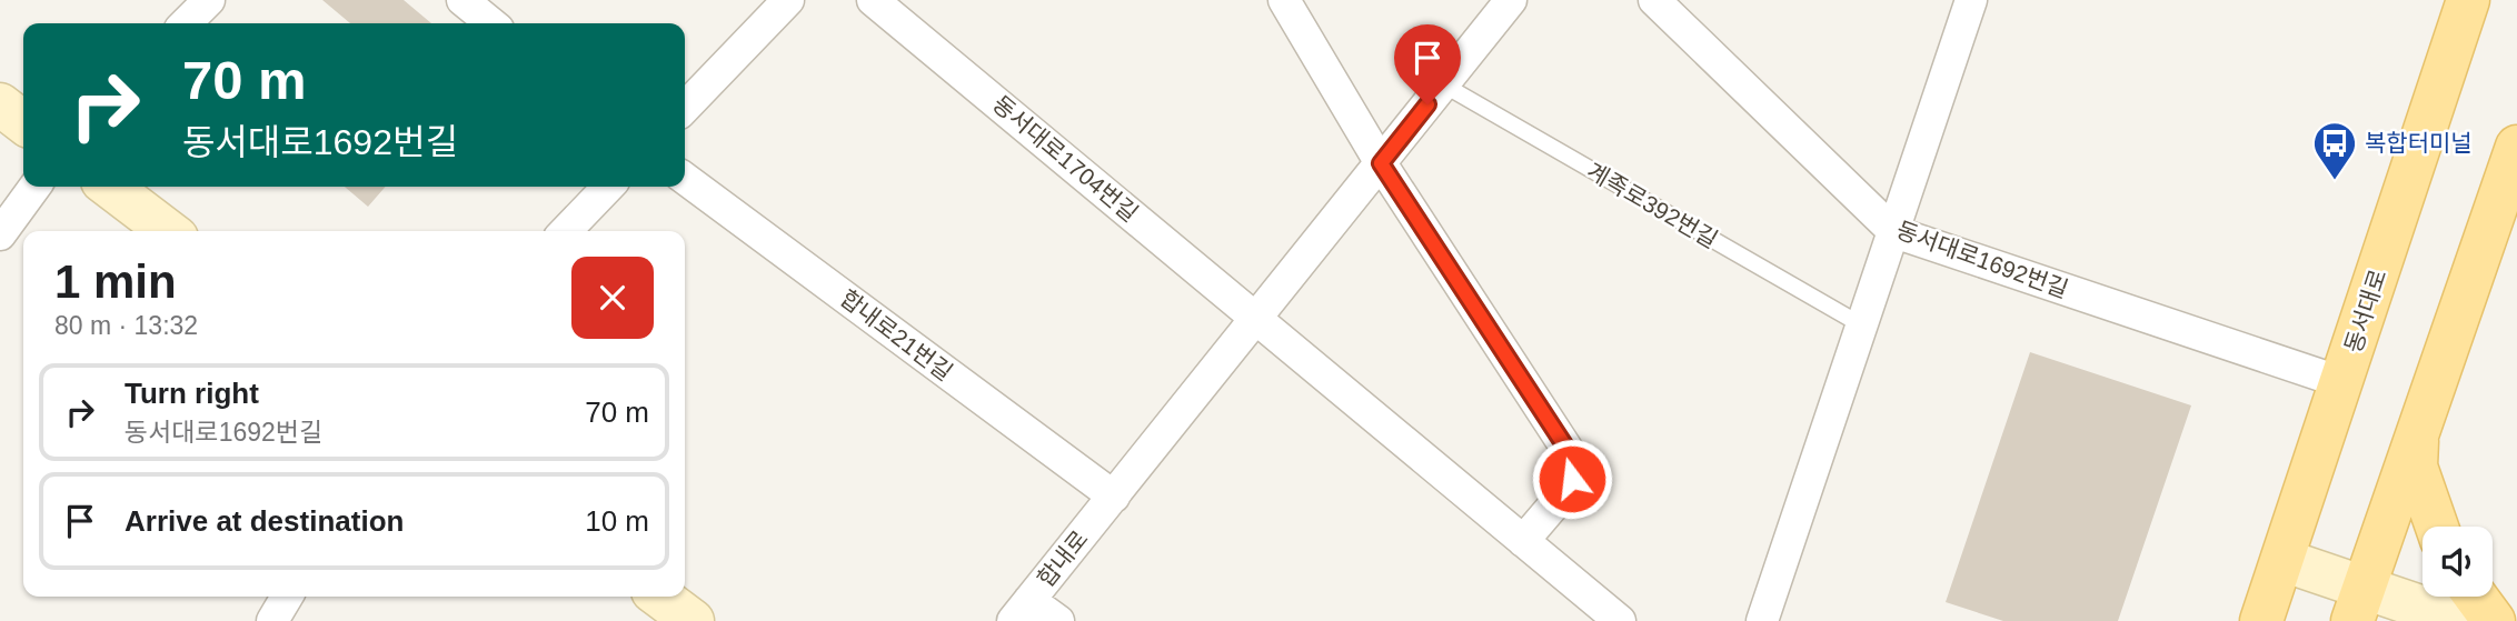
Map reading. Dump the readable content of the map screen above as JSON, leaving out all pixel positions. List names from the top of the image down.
{
  "streets": {
    "main road": ["동서대로"],
    "street": [
      "동서대로1704번길",
      "동서대로1692번길",
      "합내로21번길",
      "합내로"
    ],
    "lane": ["계족로392번길"]
  },
  "crossings": [
    ["동서대로1692번길", "동서대로"],
    ["합내로21번길", "합내로"]
  ],
  "places": {
    "bus stop": ["복합터미널"]
  },
  "page": {
    "turn": ["70 m", "동서대로1692번길"],
    "heading": ["1 min", "80 m · 13:32"],
    "list": [
      {
        "name": "Turn right",
        "note": "동서대로1692번길",
        "value": "70 m"
      },
      {
        "name": "Arrive at destination",
        "value": "10 m"
      }
    ]
  }
}
